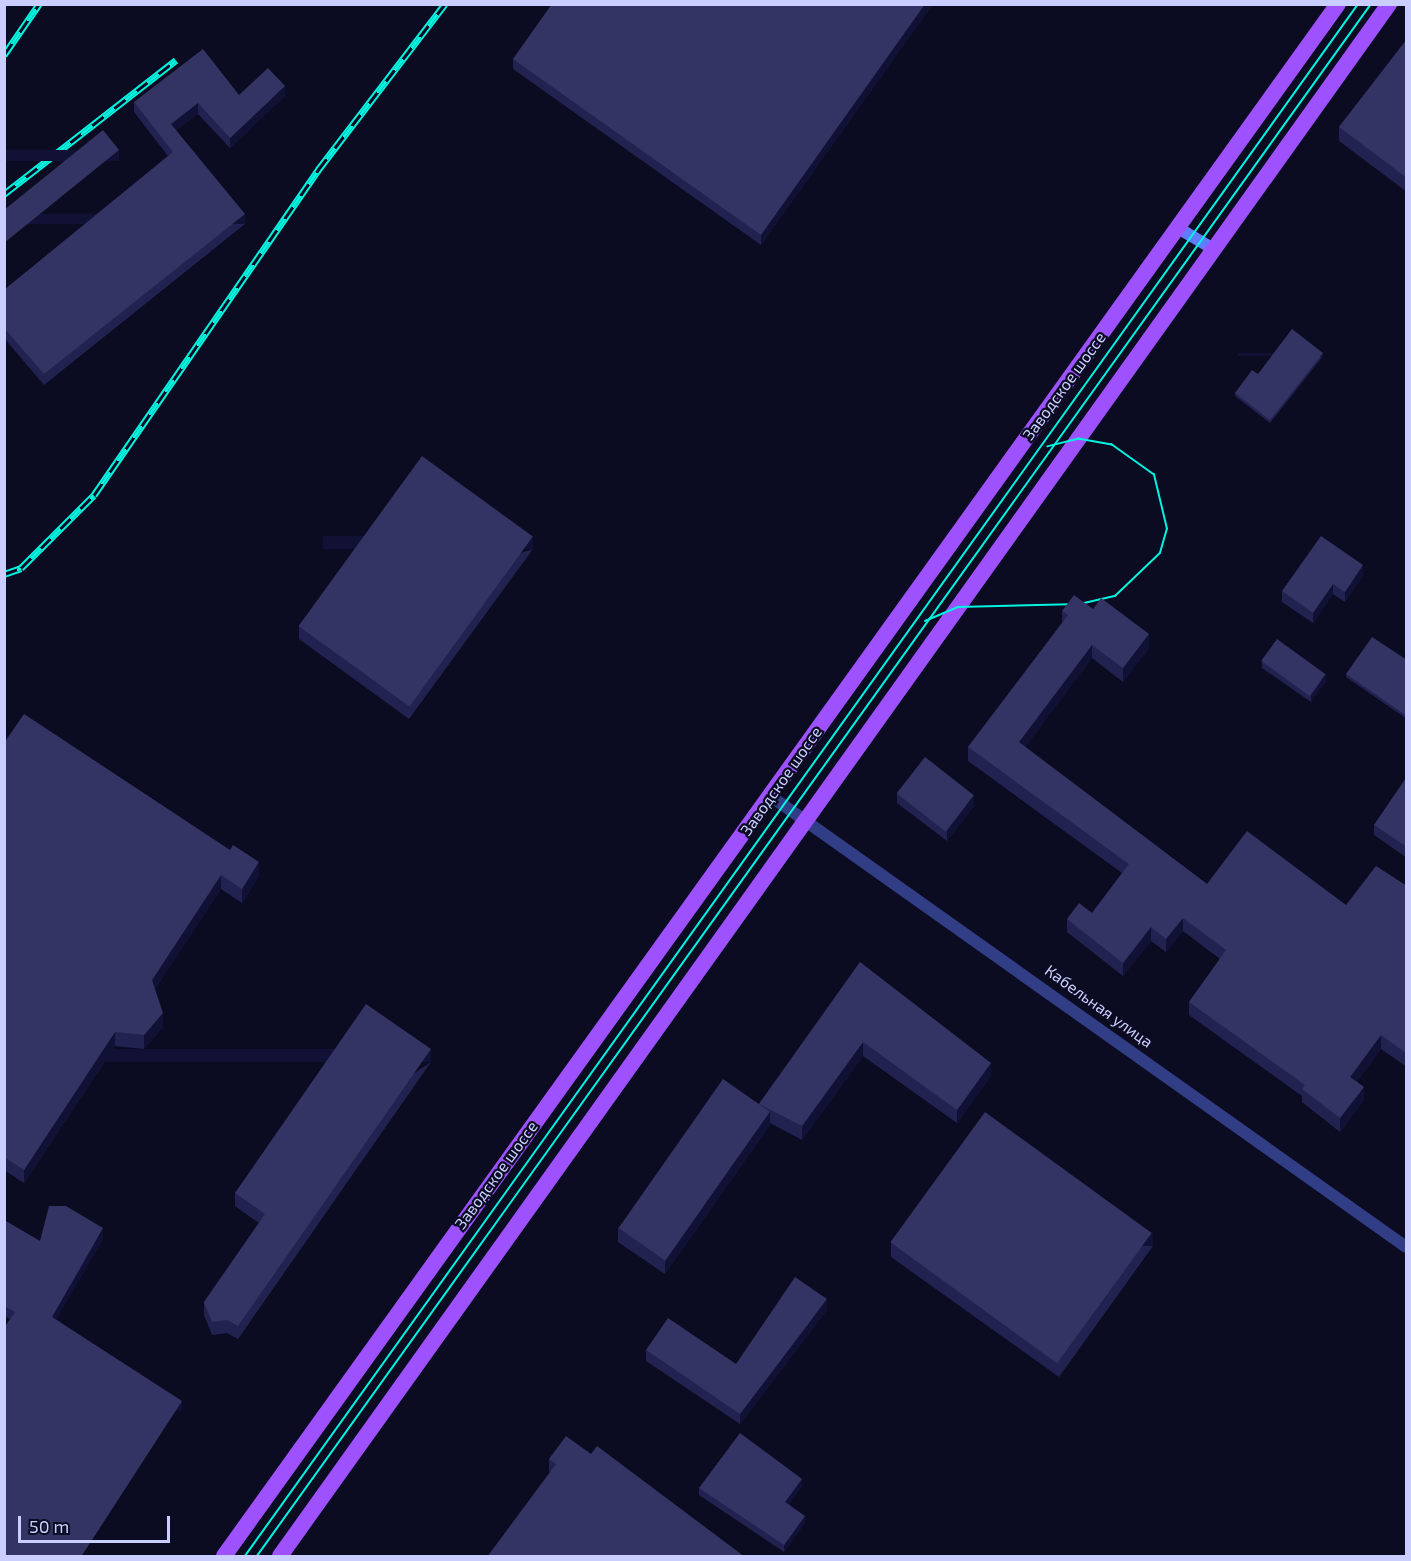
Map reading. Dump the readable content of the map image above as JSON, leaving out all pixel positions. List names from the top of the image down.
{
  "streets": {
    "main road": ["Заводское шоссе"],
    "street": ["Кабельная улица"]
  },
  "crossings": [
    ["Заводское шоссе", "Кабельная улица"]
  ],
  "scale_bar": "50 m"
}
